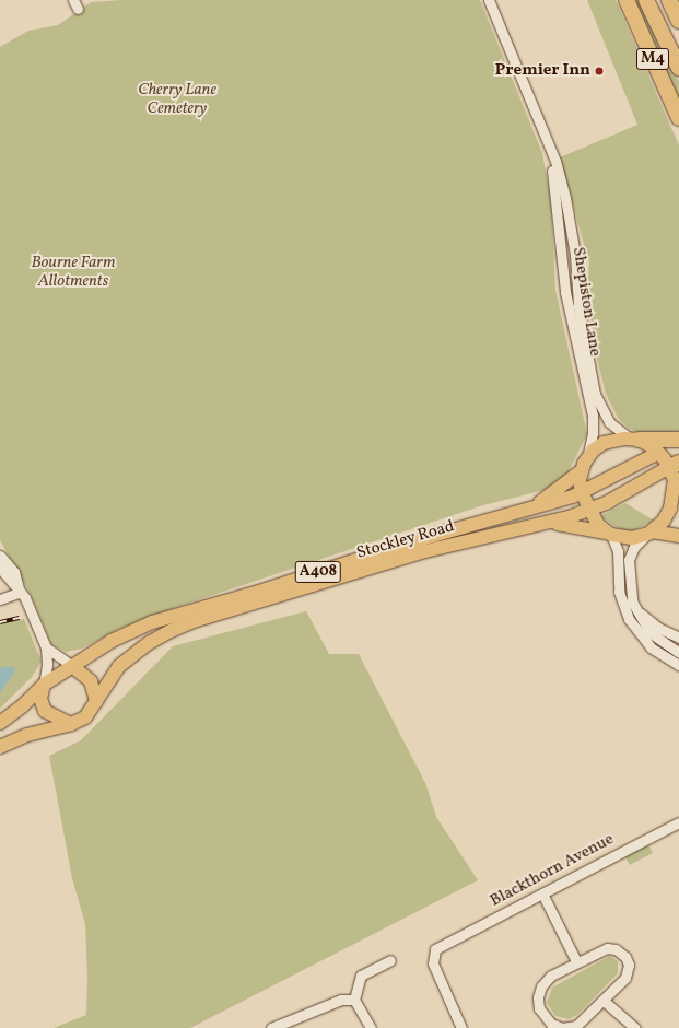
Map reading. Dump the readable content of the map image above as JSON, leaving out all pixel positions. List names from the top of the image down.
{
  "streets": {
    "highway": ["M4"],
    "main road": ["Stockley Road", "A408"],
    "street": ["Shepiston Lane", "Blackthorn Avenue"]
  },
  "crossings": [
    ["Shepiston Lane", "A408"],
    ["Stockley Road", "A408"]
  ],
  "parks": ["Cherry Lane Cemetery", "Bourne Farm Allotments"],
  "places": ["Premier Inn"]
}
